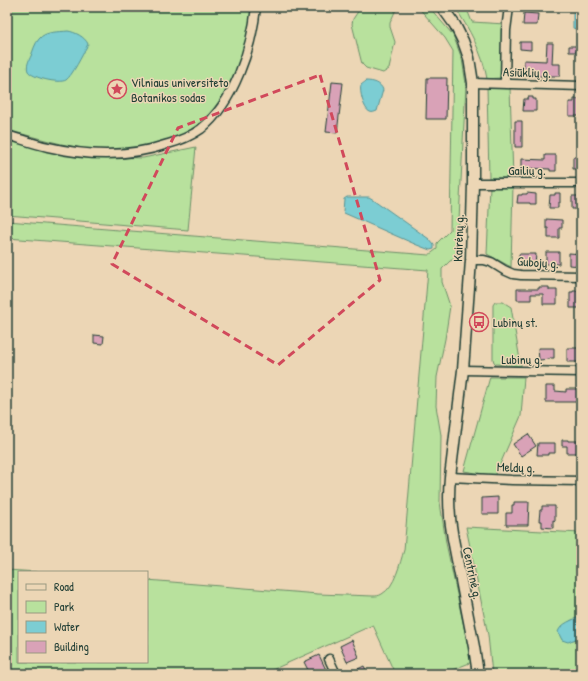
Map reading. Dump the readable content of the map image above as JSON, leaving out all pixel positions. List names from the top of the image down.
{
  "streets": {
    "main road": ["Kairėnų g.", "Centrinė g."],
    "street": [
      "Asiūklių g.",
      "Gailių g.",
      "Gubojų g.",
      "Lubinų g.",
      "Meldų g."
    ]
  },
  "crossings": [
    ["Asiūklių g.", "Kairėnų g."],
    ["Gailių g.", "Kairėnų g."],
    ["Kairėnų g.", "Gubojų g."],
    ["Kairėnų g.", "Lubinų g."],
    ["Kairėnų g.", "Meldų g."],
    ["Kairėnų g.", "Centrinė g."],
    ["Meldų g.", "Centrinė g."]
  ],
  "places": {
    "place": ["Vilniaus universiteto Botanikos sodas"],
    "bus stop": ["Lubinų st."]
  },
  "legend": [
    "Road",
    "Park",
    "Water",
    "Building"
  ]
}
